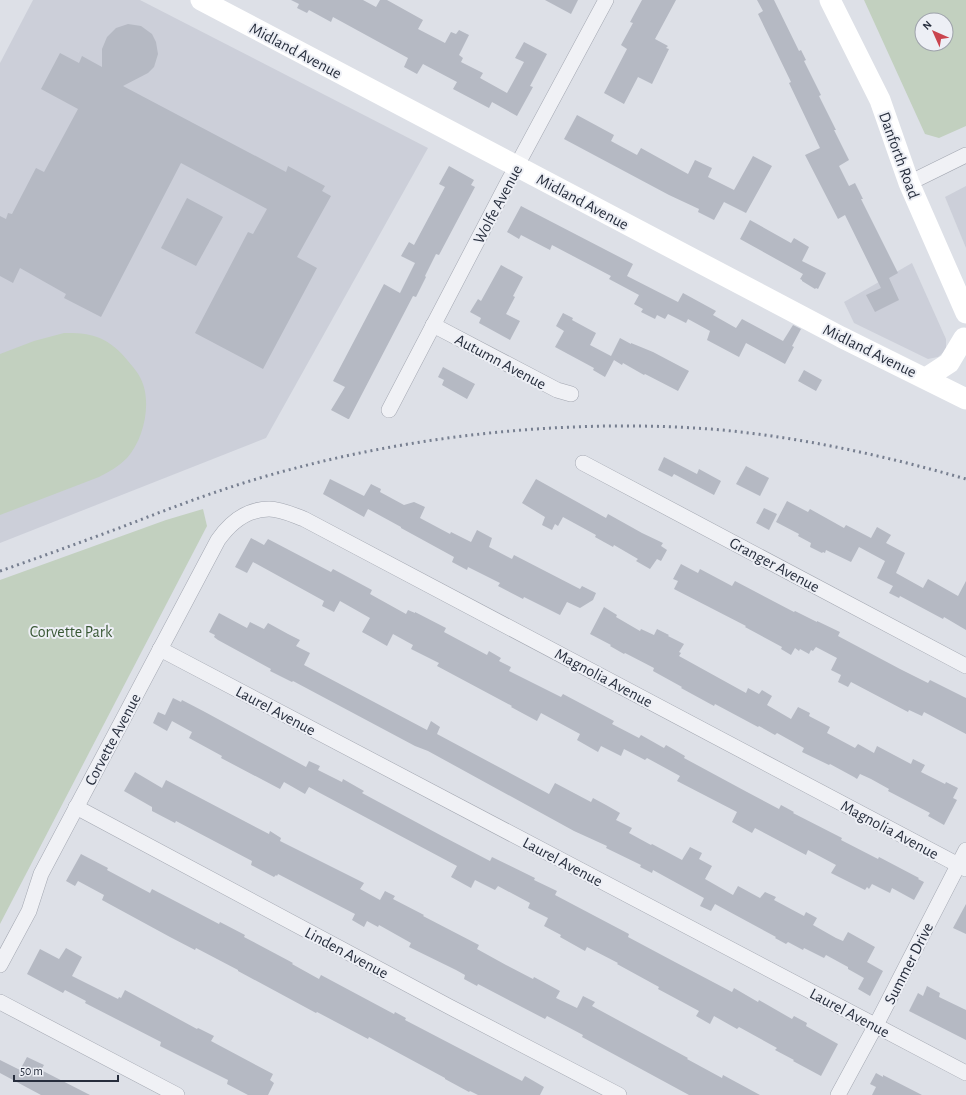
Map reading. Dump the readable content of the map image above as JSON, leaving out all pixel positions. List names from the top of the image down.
{
  "streets": {
    "main road": ["Midland Avenue", "Danforth Road"],
    "street": [
      "Wolfe Avenue",
      "Autumn Avenue",
      "Granger Avenue",
      "Magnolia Avenue",
      "Laurel Avenue",
      "Corvette Avenue",
      "Linden Avenue",
      "Summer Drive"
    ]
  },
  "crossings": [
    ["Midland Avenue", "Wolfe Avenue"],
    ["Wolfe Avenue", "Autumn Avenue"],
    ["Magnolia Avenue", "Corvette Avenue"],
    ["Magnolia Avenue", "Summer Drive"],
    ["Laurel Avenue", "Corvette Avenue"],
    ["Laurel Avenue", "Summer Drive"],
    ["Corvette Avenue", "Linden Avenue"]
  ],
  "parks": ["Corvette Park"],
  "scale_bar": "50 m",
  "north": "top left"
}
